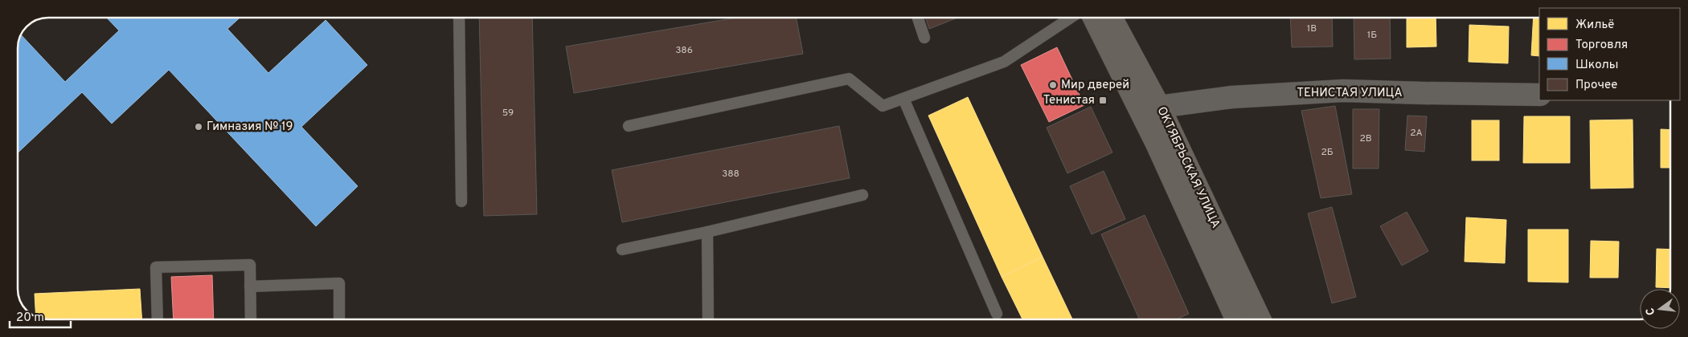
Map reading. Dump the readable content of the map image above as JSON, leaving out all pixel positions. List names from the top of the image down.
{
  "streets": {
    "main road": ["ОКТЯБРЬСКАЯ УЛИЦА"],
    "street": ["ТЕНИСТАЯ УЛИЦА"]
  },
  "crossings": [
    ["ТЕНИСТАЯ УЛИЦА", "ОКТЯБРЬСКАЯ УЛИЦА"]
  ],
  "places": {
    "other": ["Мир дверей", "Гимназия № 19"],
    "transit": ["Тенистая"]
  },
  "house_numbers": [
    "1В",
    "1Б",
    "386",
    "59",
    "2А",
    "2В",
    "2Б",
    "388"
  ],
  "legend": [
    "Жильё",
    "Торговля",
    "Школы",
    "Прочее"
  ],
  "scale_bar": "20 m",
  "north": "left"
}
